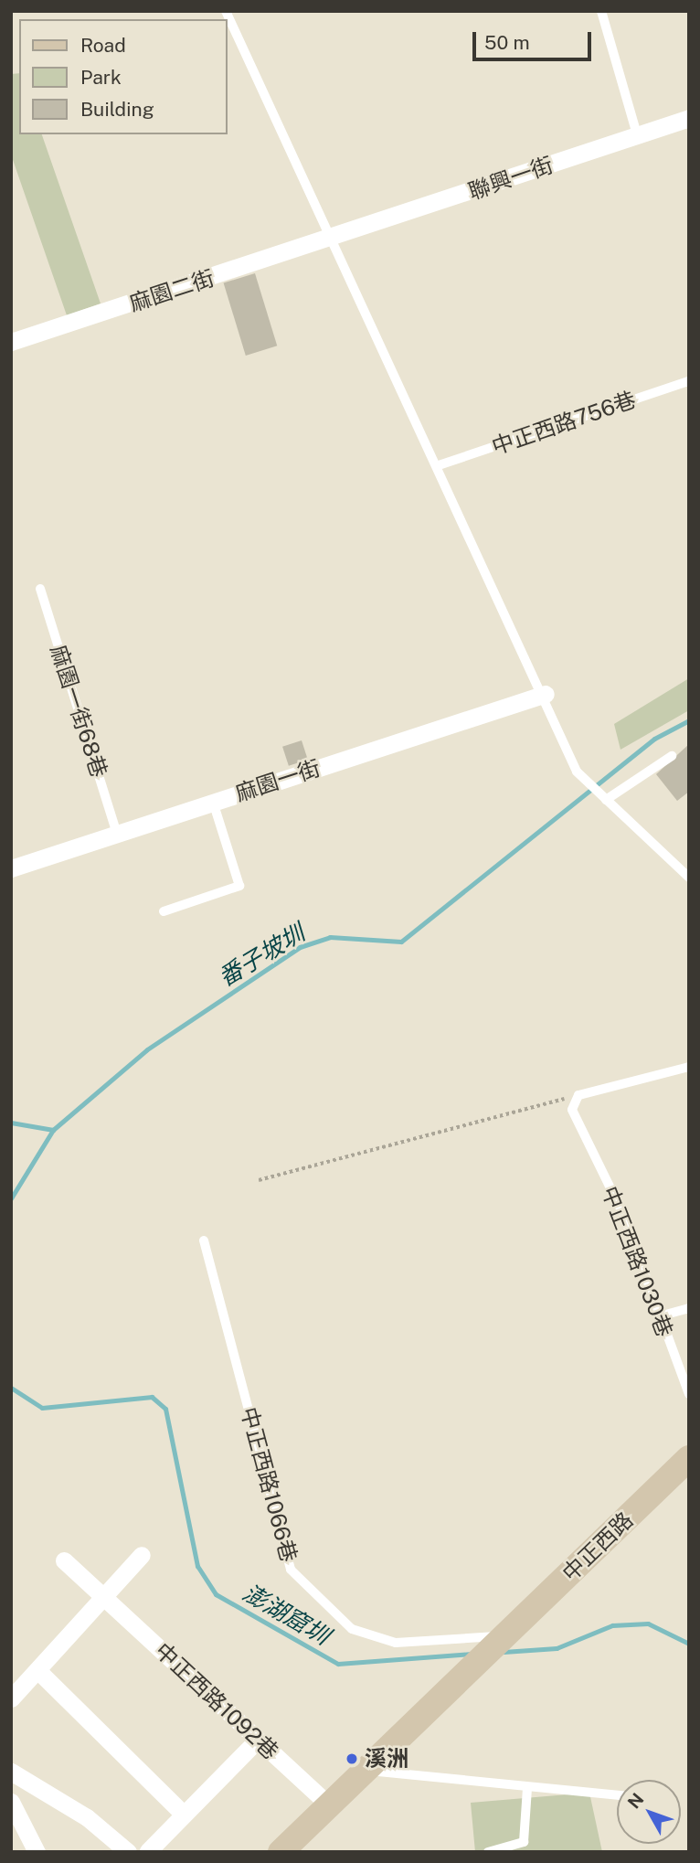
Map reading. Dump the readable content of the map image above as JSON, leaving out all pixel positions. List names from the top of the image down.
{
  "streets": {
    "main road": ["中正西路"],
    "street": [
      "聯興一街",
      "麻園二街",
      "麻園一街",
      "中正西路1092巷"
    ],
    "lane": [
      "中正西路756巷",
      "麻園一街68巷",
      "中正西路1030巷",
      "中正西路1066巷"
    ]
  },
  "crossings": [
    ["聯興一街", "麻園二街"],
    ["麻園一街68巷", "麻園一街"],
    ["中正西路1066巷", "中正西路"]
  ],
  "water": ["番子坡圳", "澎湖窟圳"],
  "places": ["溪洲"],
  "legend": ["Road", "Park", "Building"],
  "scale_bar": "50 m",
  "north": "top left"
}
